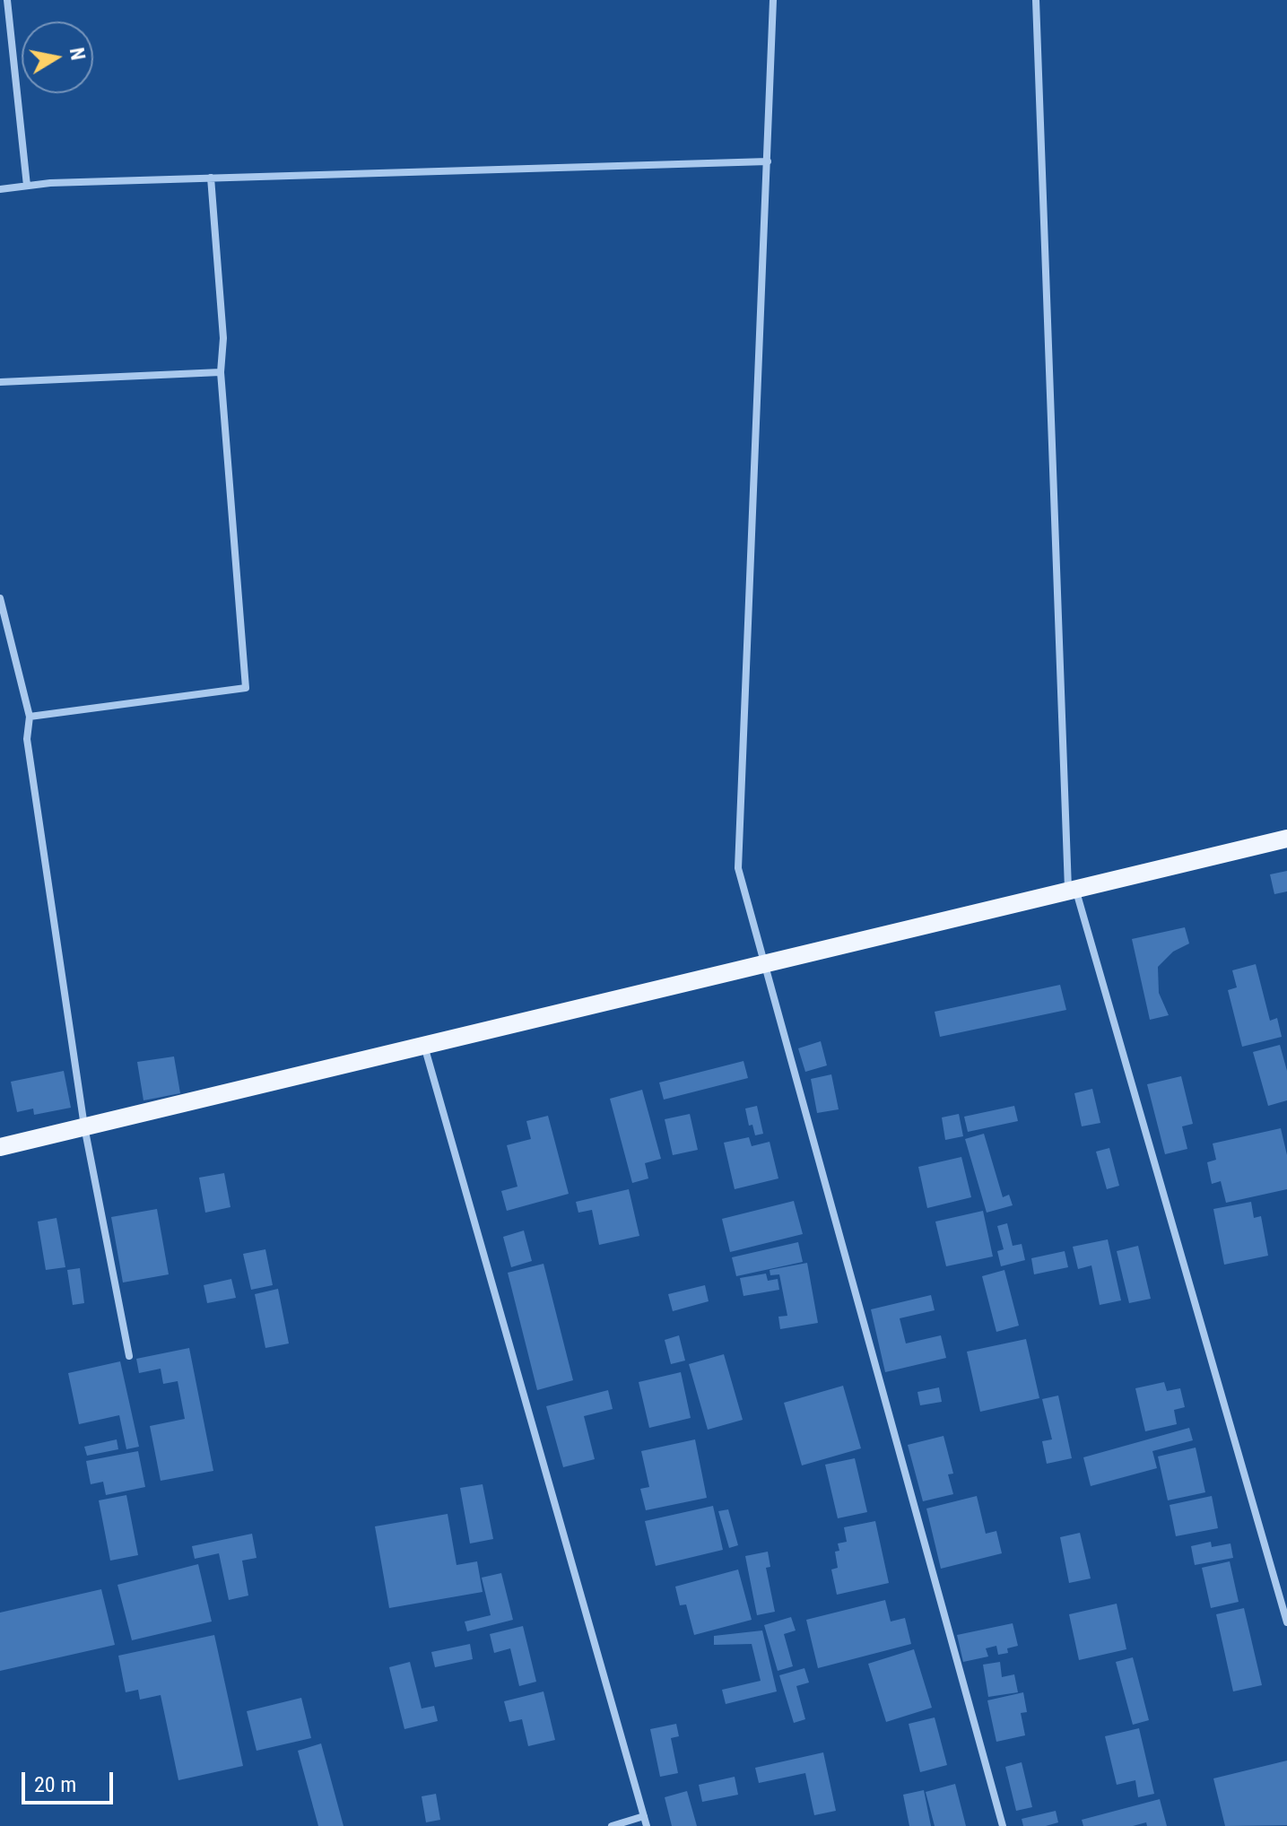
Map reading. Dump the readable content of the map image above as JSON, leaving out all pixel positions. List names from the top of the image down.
{
  "scale_bar": "20 m",
  "north": "right"
}
